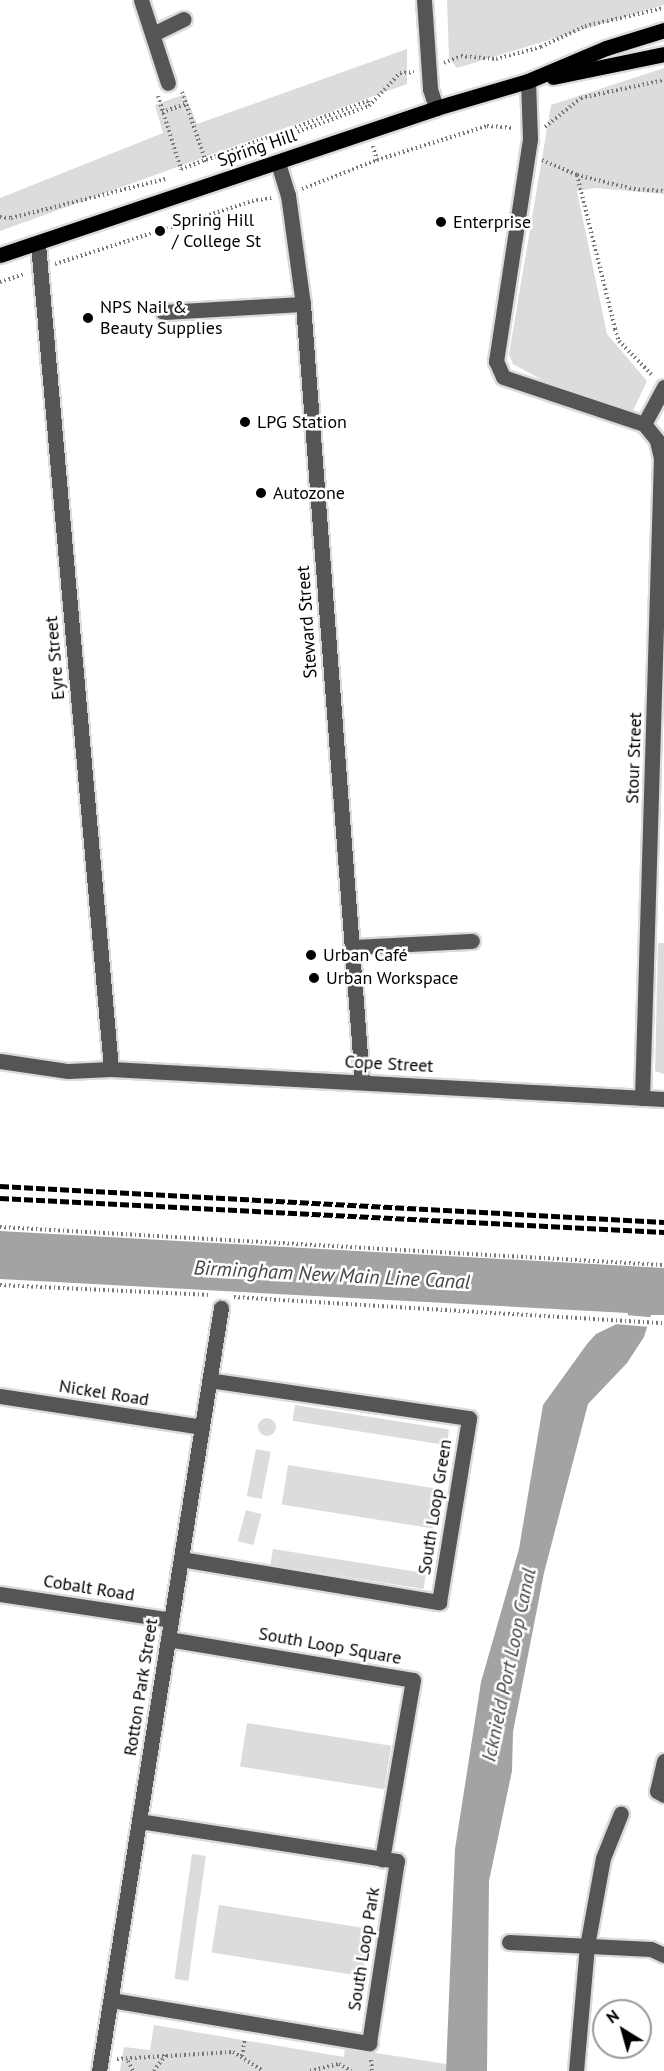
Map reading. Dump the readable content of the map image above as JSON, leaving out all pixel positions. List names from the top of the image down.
{
  "streets": {
    "main road": ["Spring Hill"],
    "street": [
      "Steward Street",
      "Eyre Street",
      "Stour Street",
      "Cope Street",
      "Nickel Road",
      "South Loop Green",
      "Cobalt Road",
      "South Loop Square",
      "Rotton Park Street",
      "South Loop Park"
    ]
  },
  "crossings": [
    ["Spring Hill", "Steward Street"],
    ["Spring Hill", "Eyre Street"],
    ["Steward Street", "Cope Street"],
    ["Eyre Street", "Cope Street"],
    ["Stour Street", "Cope Street"],
    ["Nickel Road", "Rotton Park Street"],
    ["South Loop Green", "Rotton Park Street"],
    ["Cobalt Road", "Rotton Park Street"],
    ["South Loop Square", "Rotton Park Street"],
    ["South Loop Square", "South Loop Park"],
    ["Rotton Park Street", "South Loop Park"]
  ],
  "water": ["Birmingham New Main Line Canal", "Icknield Port Loop Canal"],
  "places": [
    "Enterprise",
    "Spring Hill / College St",
    "NPS Nail & Beauty Supplies",
    "LPG Station",
    "Autozone",
    "Urban Café",
    "Urban Workspace"
  ],
  "north": "top left"
}
